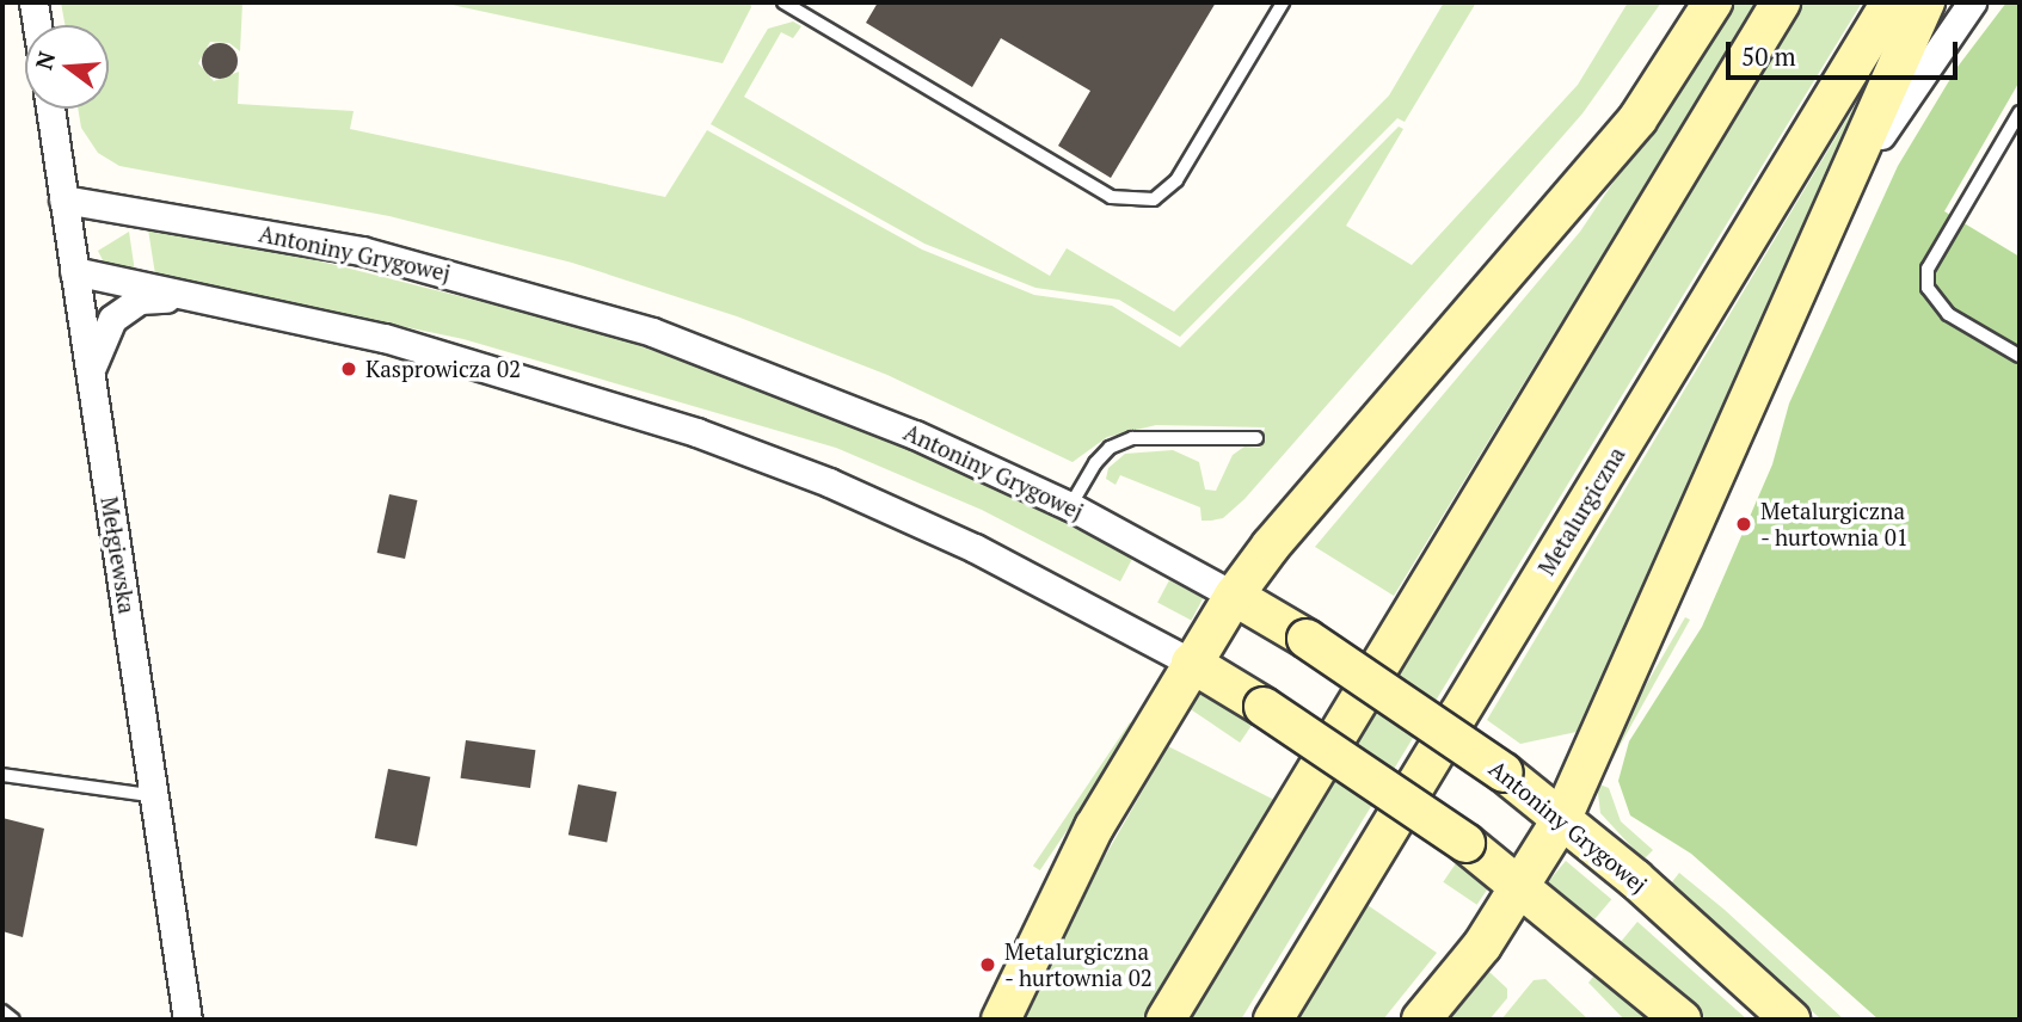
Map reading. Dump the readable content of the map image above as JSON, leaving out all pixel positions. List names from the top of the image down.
{
  "streets": {
    "main road": ["Antoniny Grygowej", "Metalurgiczna"],
    "street": ["Mełgiewska"]
  },
  "crossings": [
    ["Antoniny Grygowej", "Mełgiewska"]
  ],
  "places": ["Kasprowicza 02", "Metalurgiczna - hurtownia 01", "Metalurgiczna - hurtownia 02"],
  "scale_bar": "50 m",
  "north": "left"
}
